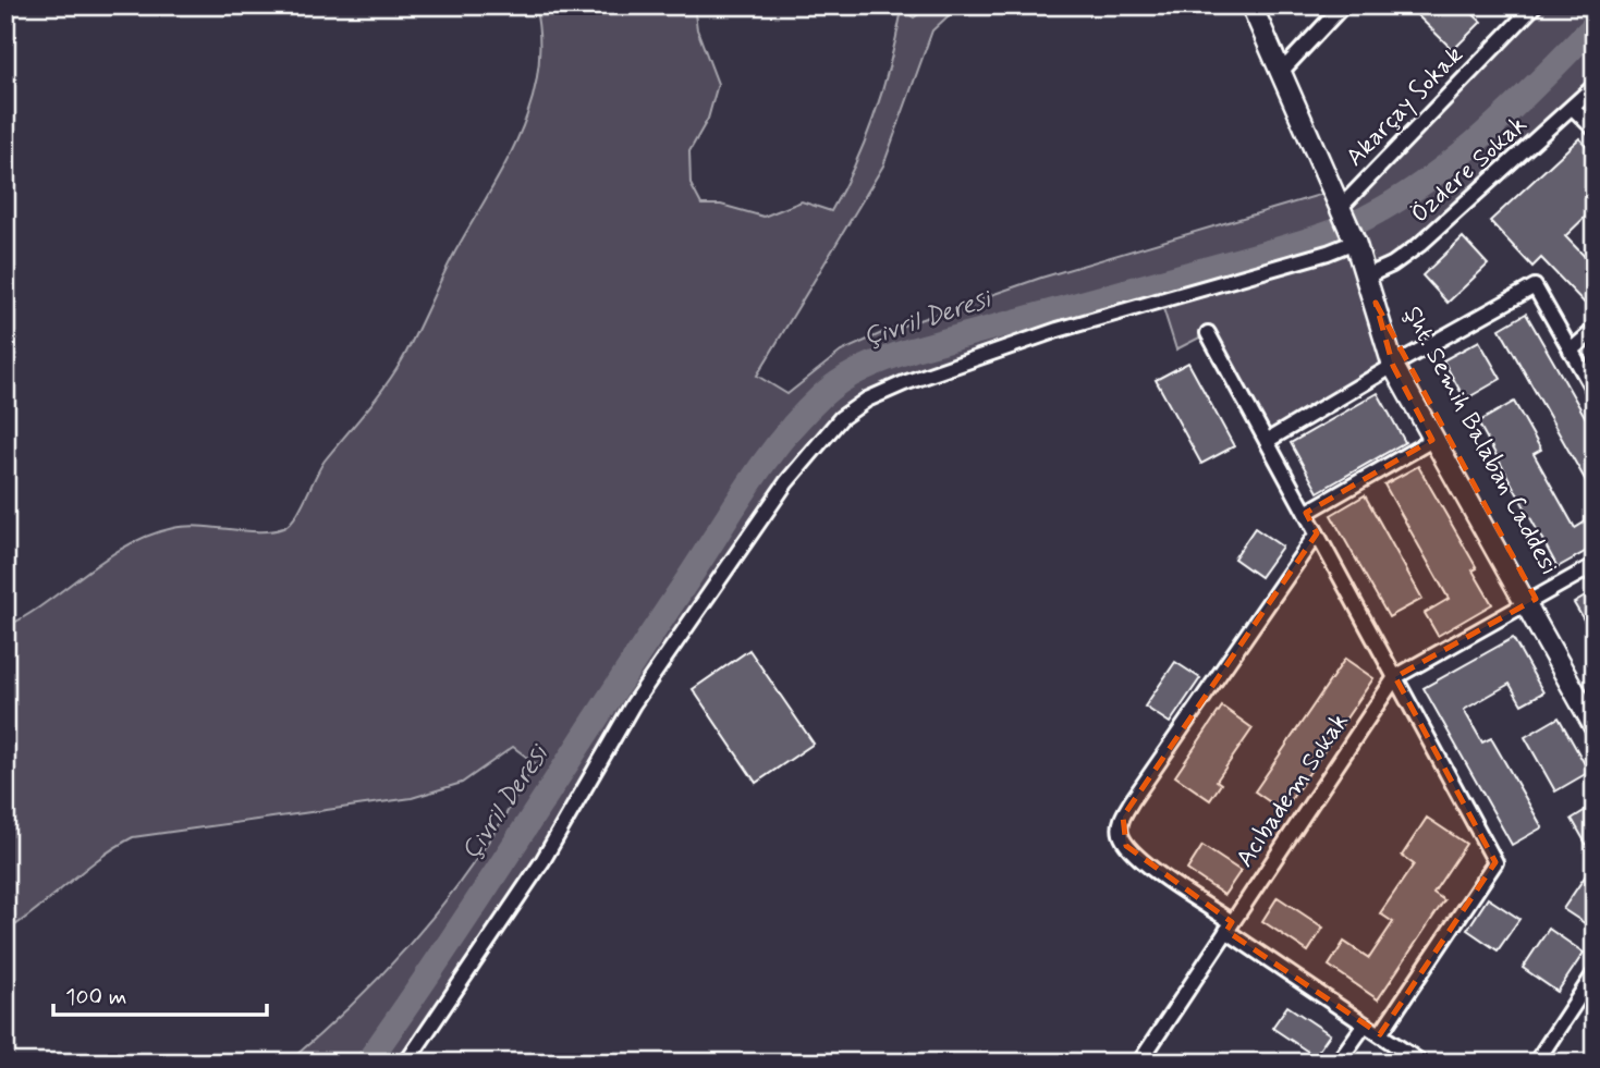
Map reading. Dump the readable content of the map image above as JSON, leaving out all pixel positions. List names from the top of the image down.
{
  "streets": {
    "street": [
      "Akarçay Sokak",
      "Özdere Sokak",
      "Şht. Semih Balaban Caddesi",
      "Acıbadem Sokak"
    ]
  },
  "crossings": [
    ["Akarçay Sokak", "Şht. Semih Balaban Caddesi"],
    ["Özdere Sokak", "Şht. Semih Balaban Caddesi"],
    ["Şht. Semih Balaban Caddesi", "Acıbadem Sokak"]
  ],
  "water": ["Çivril Deresi"],
  "scale_bar": "100 m"
}
